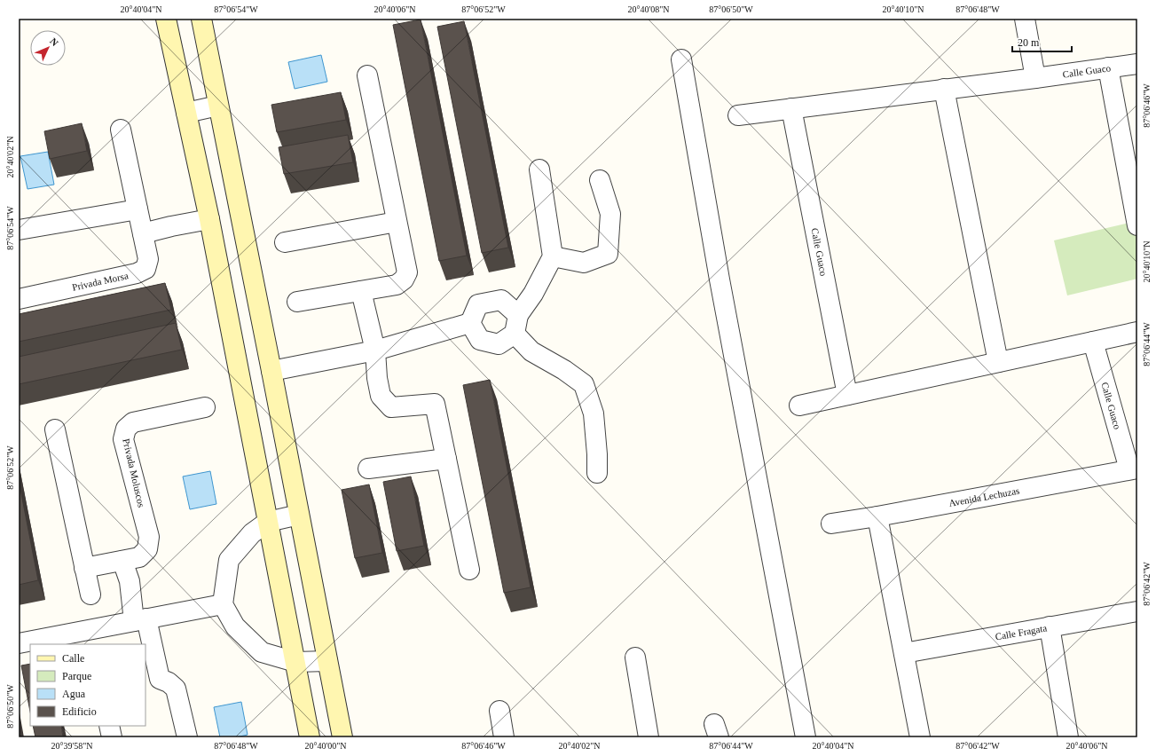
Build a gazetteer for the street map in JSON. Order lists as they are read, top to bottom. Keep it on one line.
{"streets":{"street":["Calle Guaco","Privada Morsa","Privada Moluscos","Avenida Lechuzas","Calle Fragata"]},"crossings":[["Calle Guaco","Avenida Lechuzas"]],"legend":["Calle","Parque","Agua","Edificio"],"scale_bar":"20 m","north":"top right","coordinates":["20°40'04\"N","87°06'54\"W","20°40'06\"N","87°06'52\"W","20°40'08\"N","87°06'50\"W","20°40'10\"N","87°06'48\"W","87°06'46\"W","20°40'02\"N","87°06'44\"W","87°06'42\"W","20°39'58\"N","20°40'00\"N"]}
